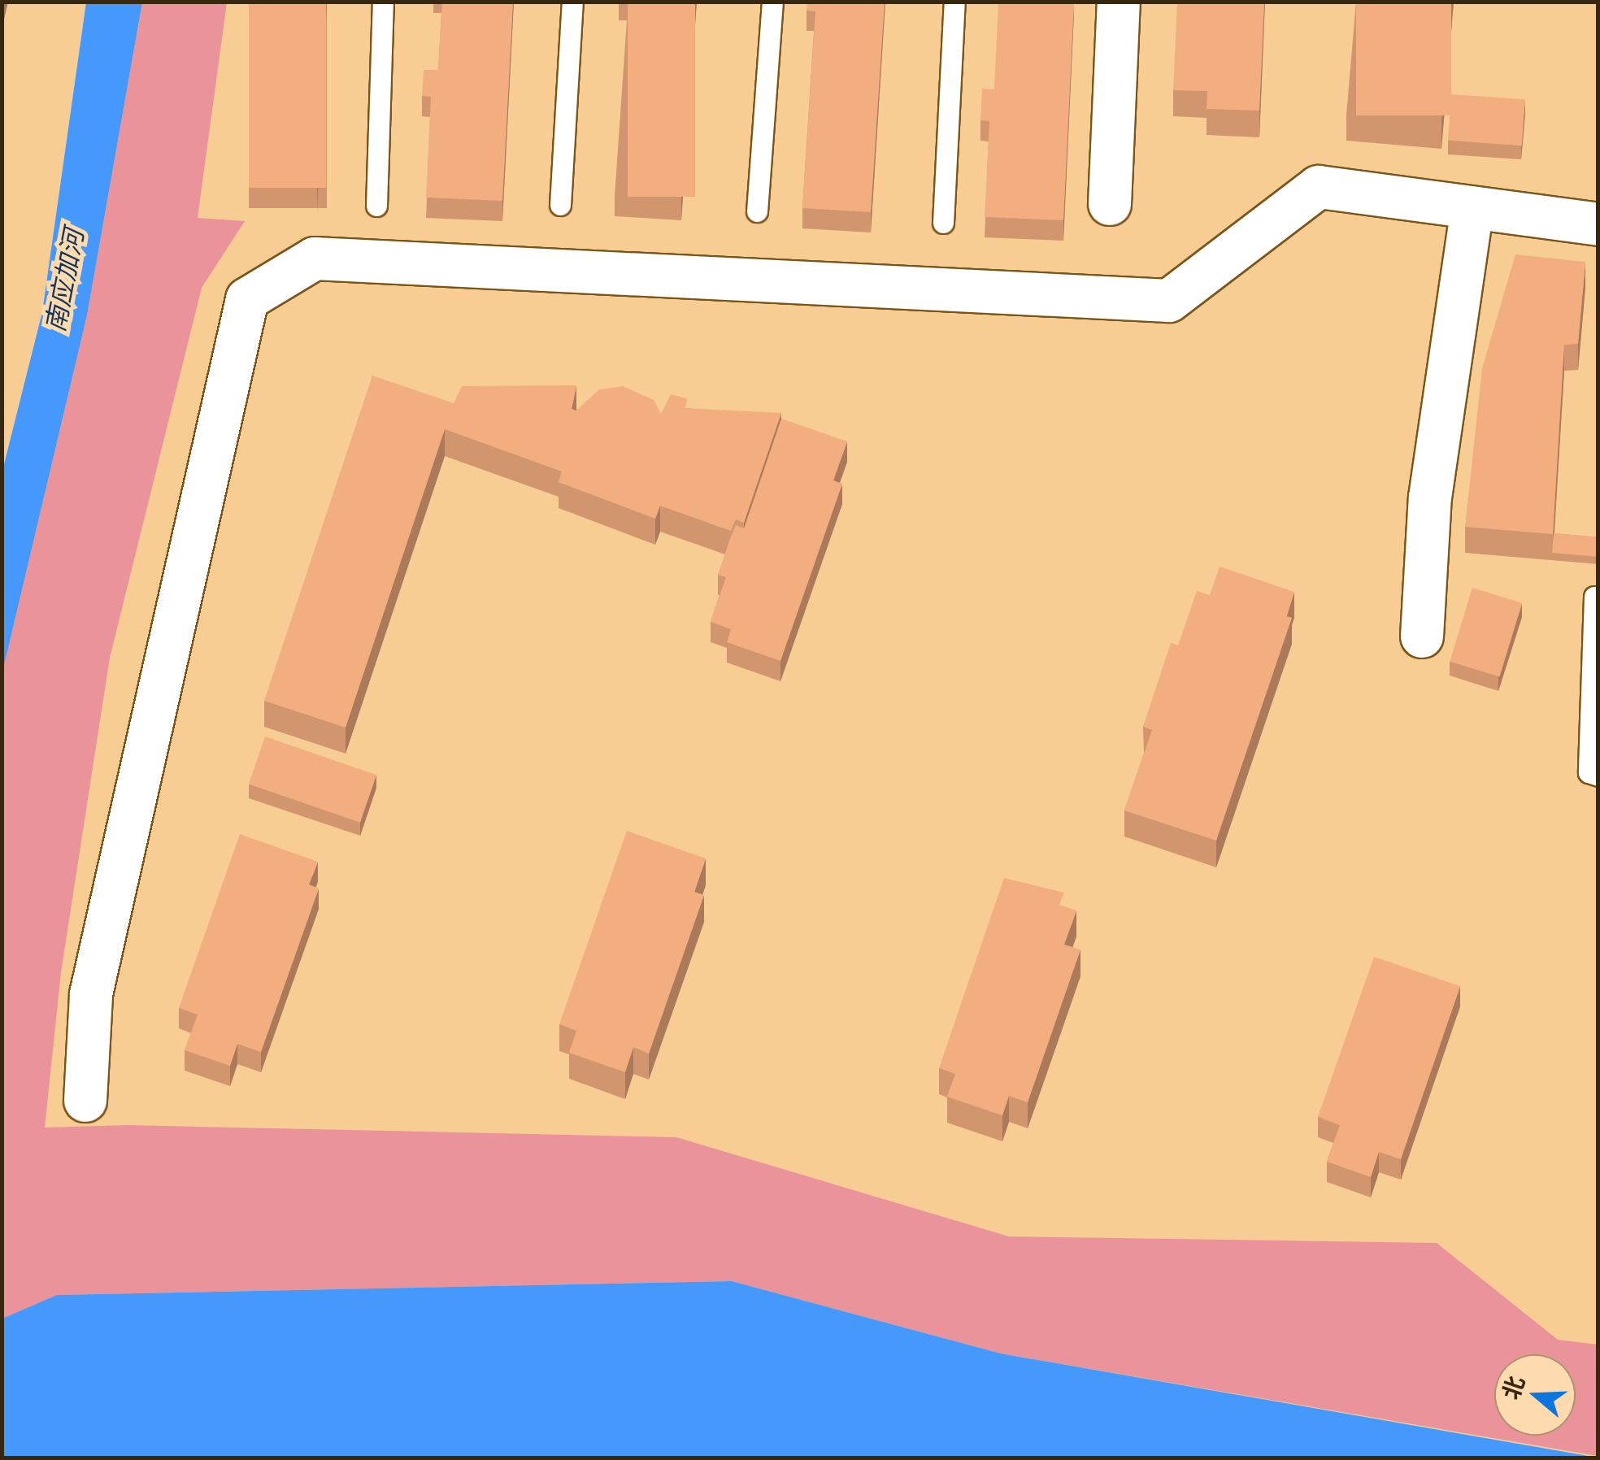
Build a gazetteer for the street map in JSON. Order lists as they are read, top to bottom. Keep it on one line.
{"water":["南应加河"],"north":"left"}
